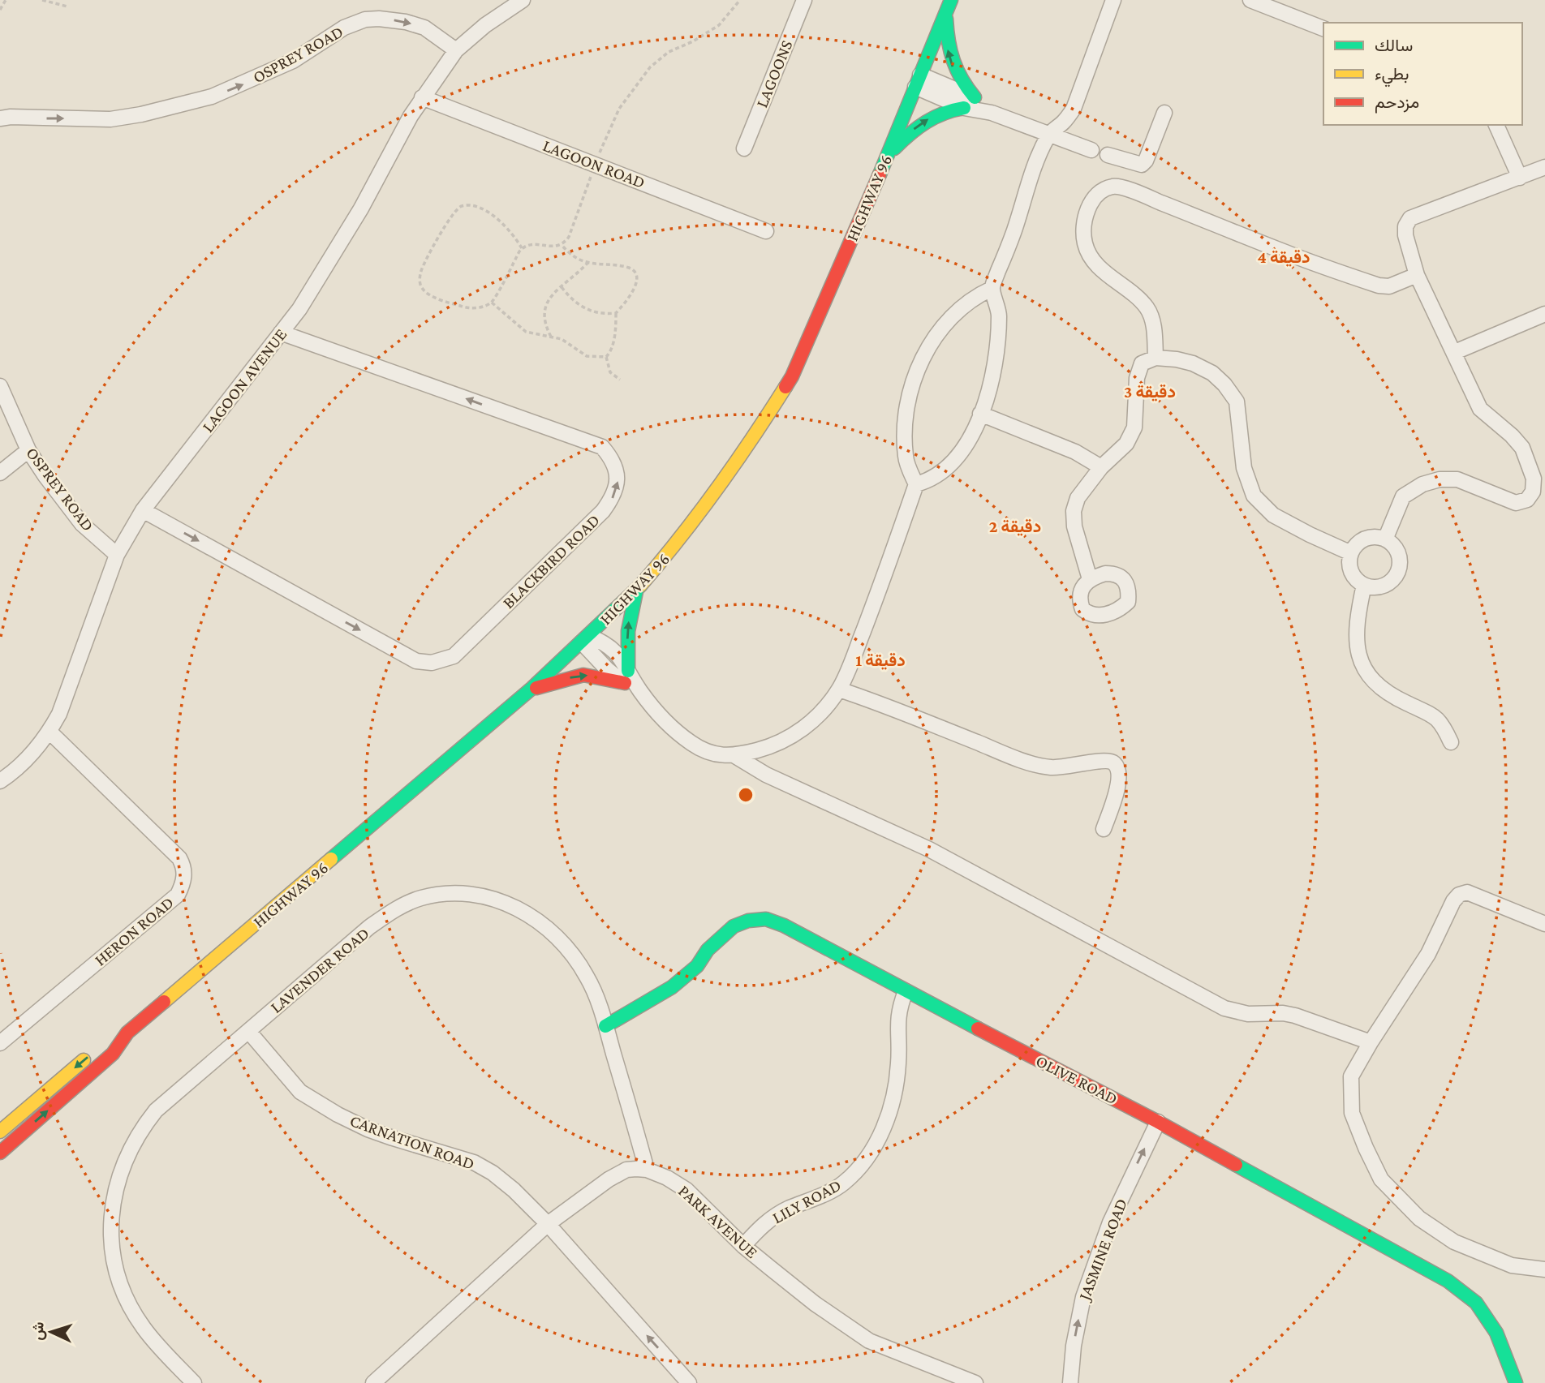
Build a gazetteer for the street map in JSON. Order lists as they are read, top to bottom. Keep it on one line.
{"streets":{"street":["OSPREY ROAD","LAGOONS","LAGOON ROAD","HIGHWAY 96","LAGOON AVENUE","BLACKBIRD ROAD","HERON ROAD","LAVENDER ROAD","OLIVE ROAD","CARNATION ROAD","LILY ROAD","PARK AVENUE","JASMINE ROAD"]},"crossings":[["OSPREY ROAD","LAGOON AVENUE"],["LAGOON ROAD","LAGOON AVENUE"],["LAGOON AVENUE","BLACKBIRD ROAD"],["LAGOON AVENUE","HERON ROAD"],["LAVENDER ROAD","OLIVE ROAD"],["LAVENDER ROAD","CARNATION ROAD"],["LAVENDER ROAD","PARK AVENUE"],["OLIVE ROAD","LILY ROAD"],["OLIVE ROAD","JASMINE ROAD"],["LILY ROAD","PARK AVENUE"]],"one_way":["OSPREY ROAD","CARNATION ROAD","JASMINE ROAD"],"legend":["سالك","بطيء","مزدحم"],"north":"left","rings":["4 دقيقة","3 دقيقة","2 دقيقة","1 دقيقة"]}
